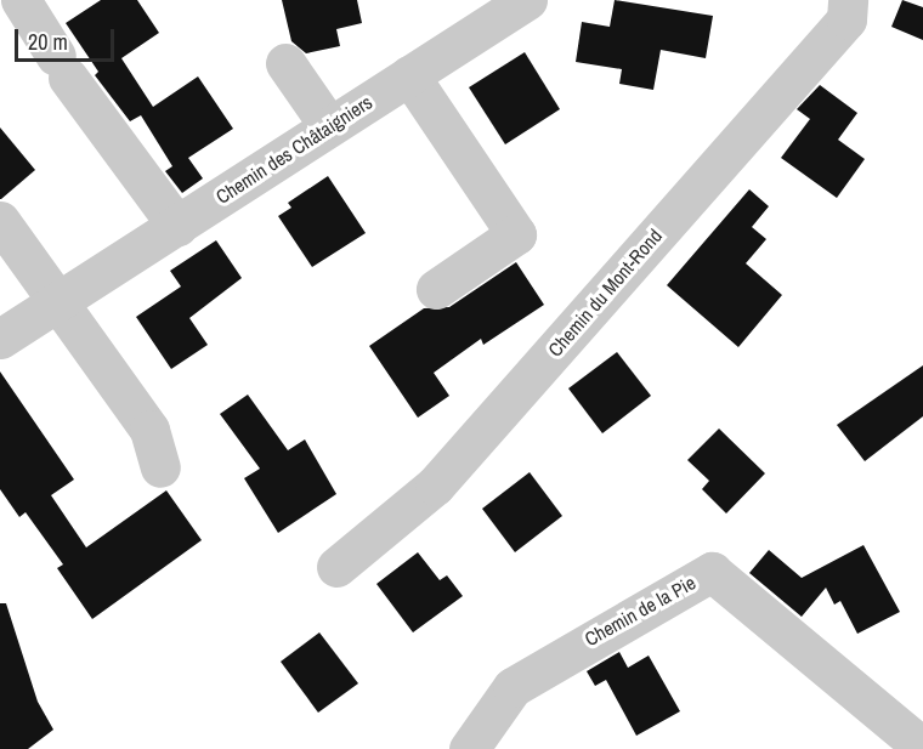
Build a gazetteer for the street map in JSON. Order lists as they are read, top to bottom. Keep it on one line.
{"streets":{"street":["Chemin des Châtaigniers","Chemin du Mont-Rond","Chemin de la Pie"]},"scale_bar":"20 m"}
